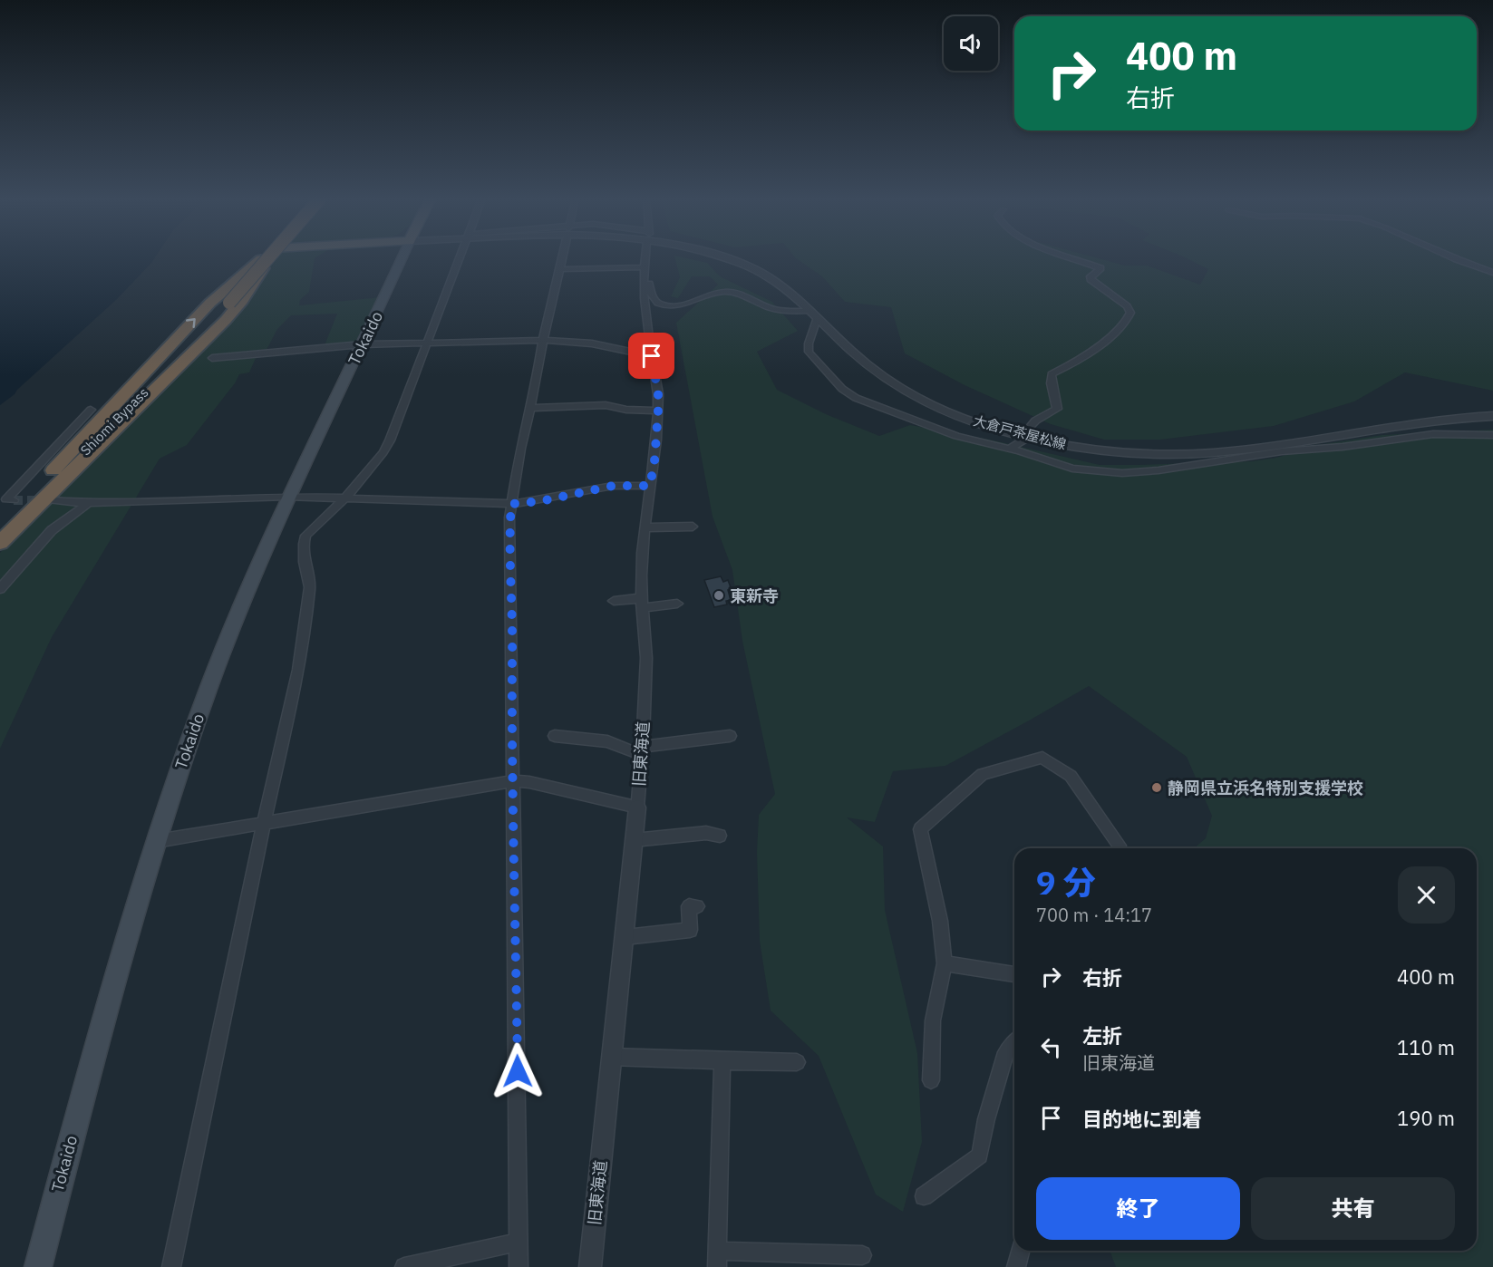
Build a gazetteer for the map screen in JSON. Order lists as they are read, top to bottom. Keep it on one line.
{"streets":{"highway":["Shiomi Bypass"],"main road":["Tokaido"],"street":["大倉戸茶屋松線","旧東海道"]},"places":["東新寺","静岡県立浜名特別支援学校"],"page":{"turn":["400 m","右折"],"heading":["9 分","700 m · 14:17"],"list":[{"name":"右折","value":"400 m"},{"name":"左折","note":"旧東海道","value":"110 m"},{"name":"目的地に到着","value":"190 m"}],"buttons":["終了","共有"]}}
